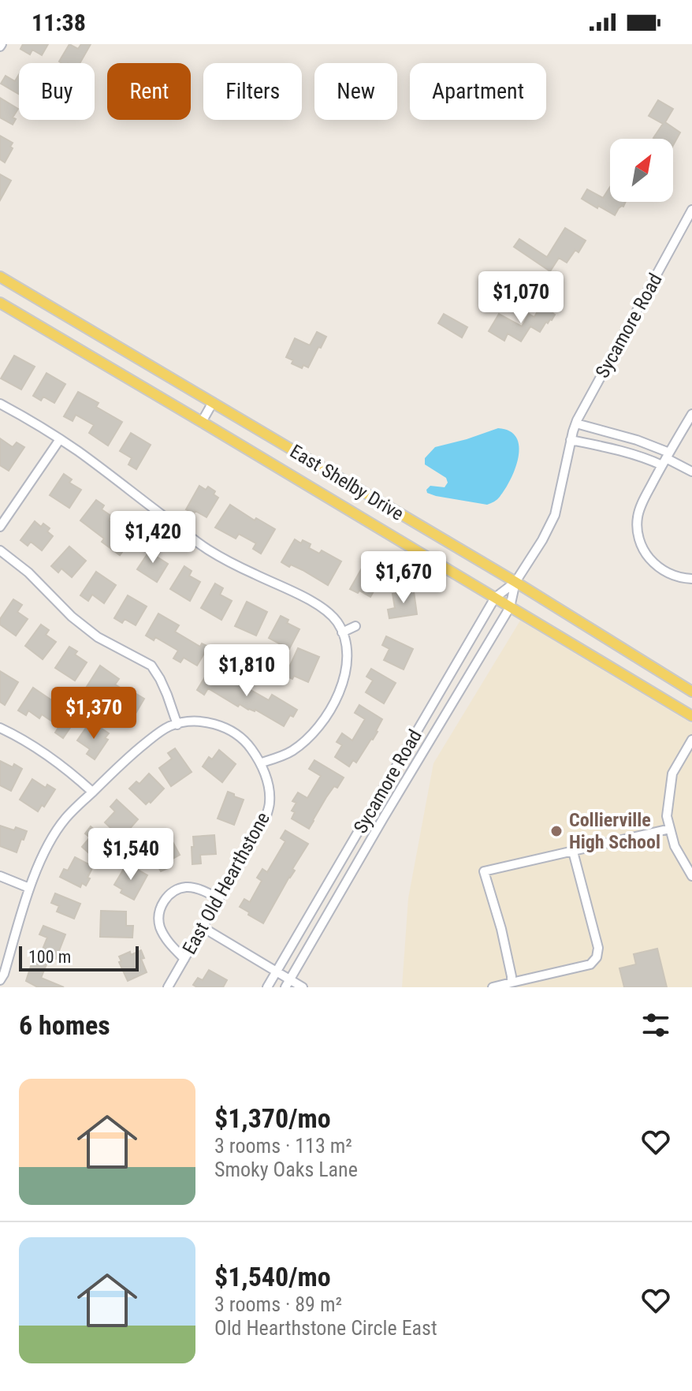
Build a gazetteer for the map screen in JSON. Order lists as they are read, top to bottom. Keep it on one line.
{"streets":{"main road":["East Shelby Drive"],"street":["Sycamore Road","East Old Hearthstone"]},"crossings":[["Sycamore Road","East Shelby Drive"]],"places":["Collierville High School"],"scale_bar":"100 m","north":"top right","page":{"status":"11:38","chip":["Buy","Rent","Filters","New","Apartment"],"price":["$1,070","$1,420","$1,670","$1,810","$1,370","$1,540"],"scale":"100 m","heading":"6 homes","list":[{"name":"$1,370/mo","note":"3 rooms · 113 m² · Smoky Oaks Lane"},{"name":"$1,540/mo","note":"3 rooms · 89 m² · Old Hearthstone Circle East"}]}}
